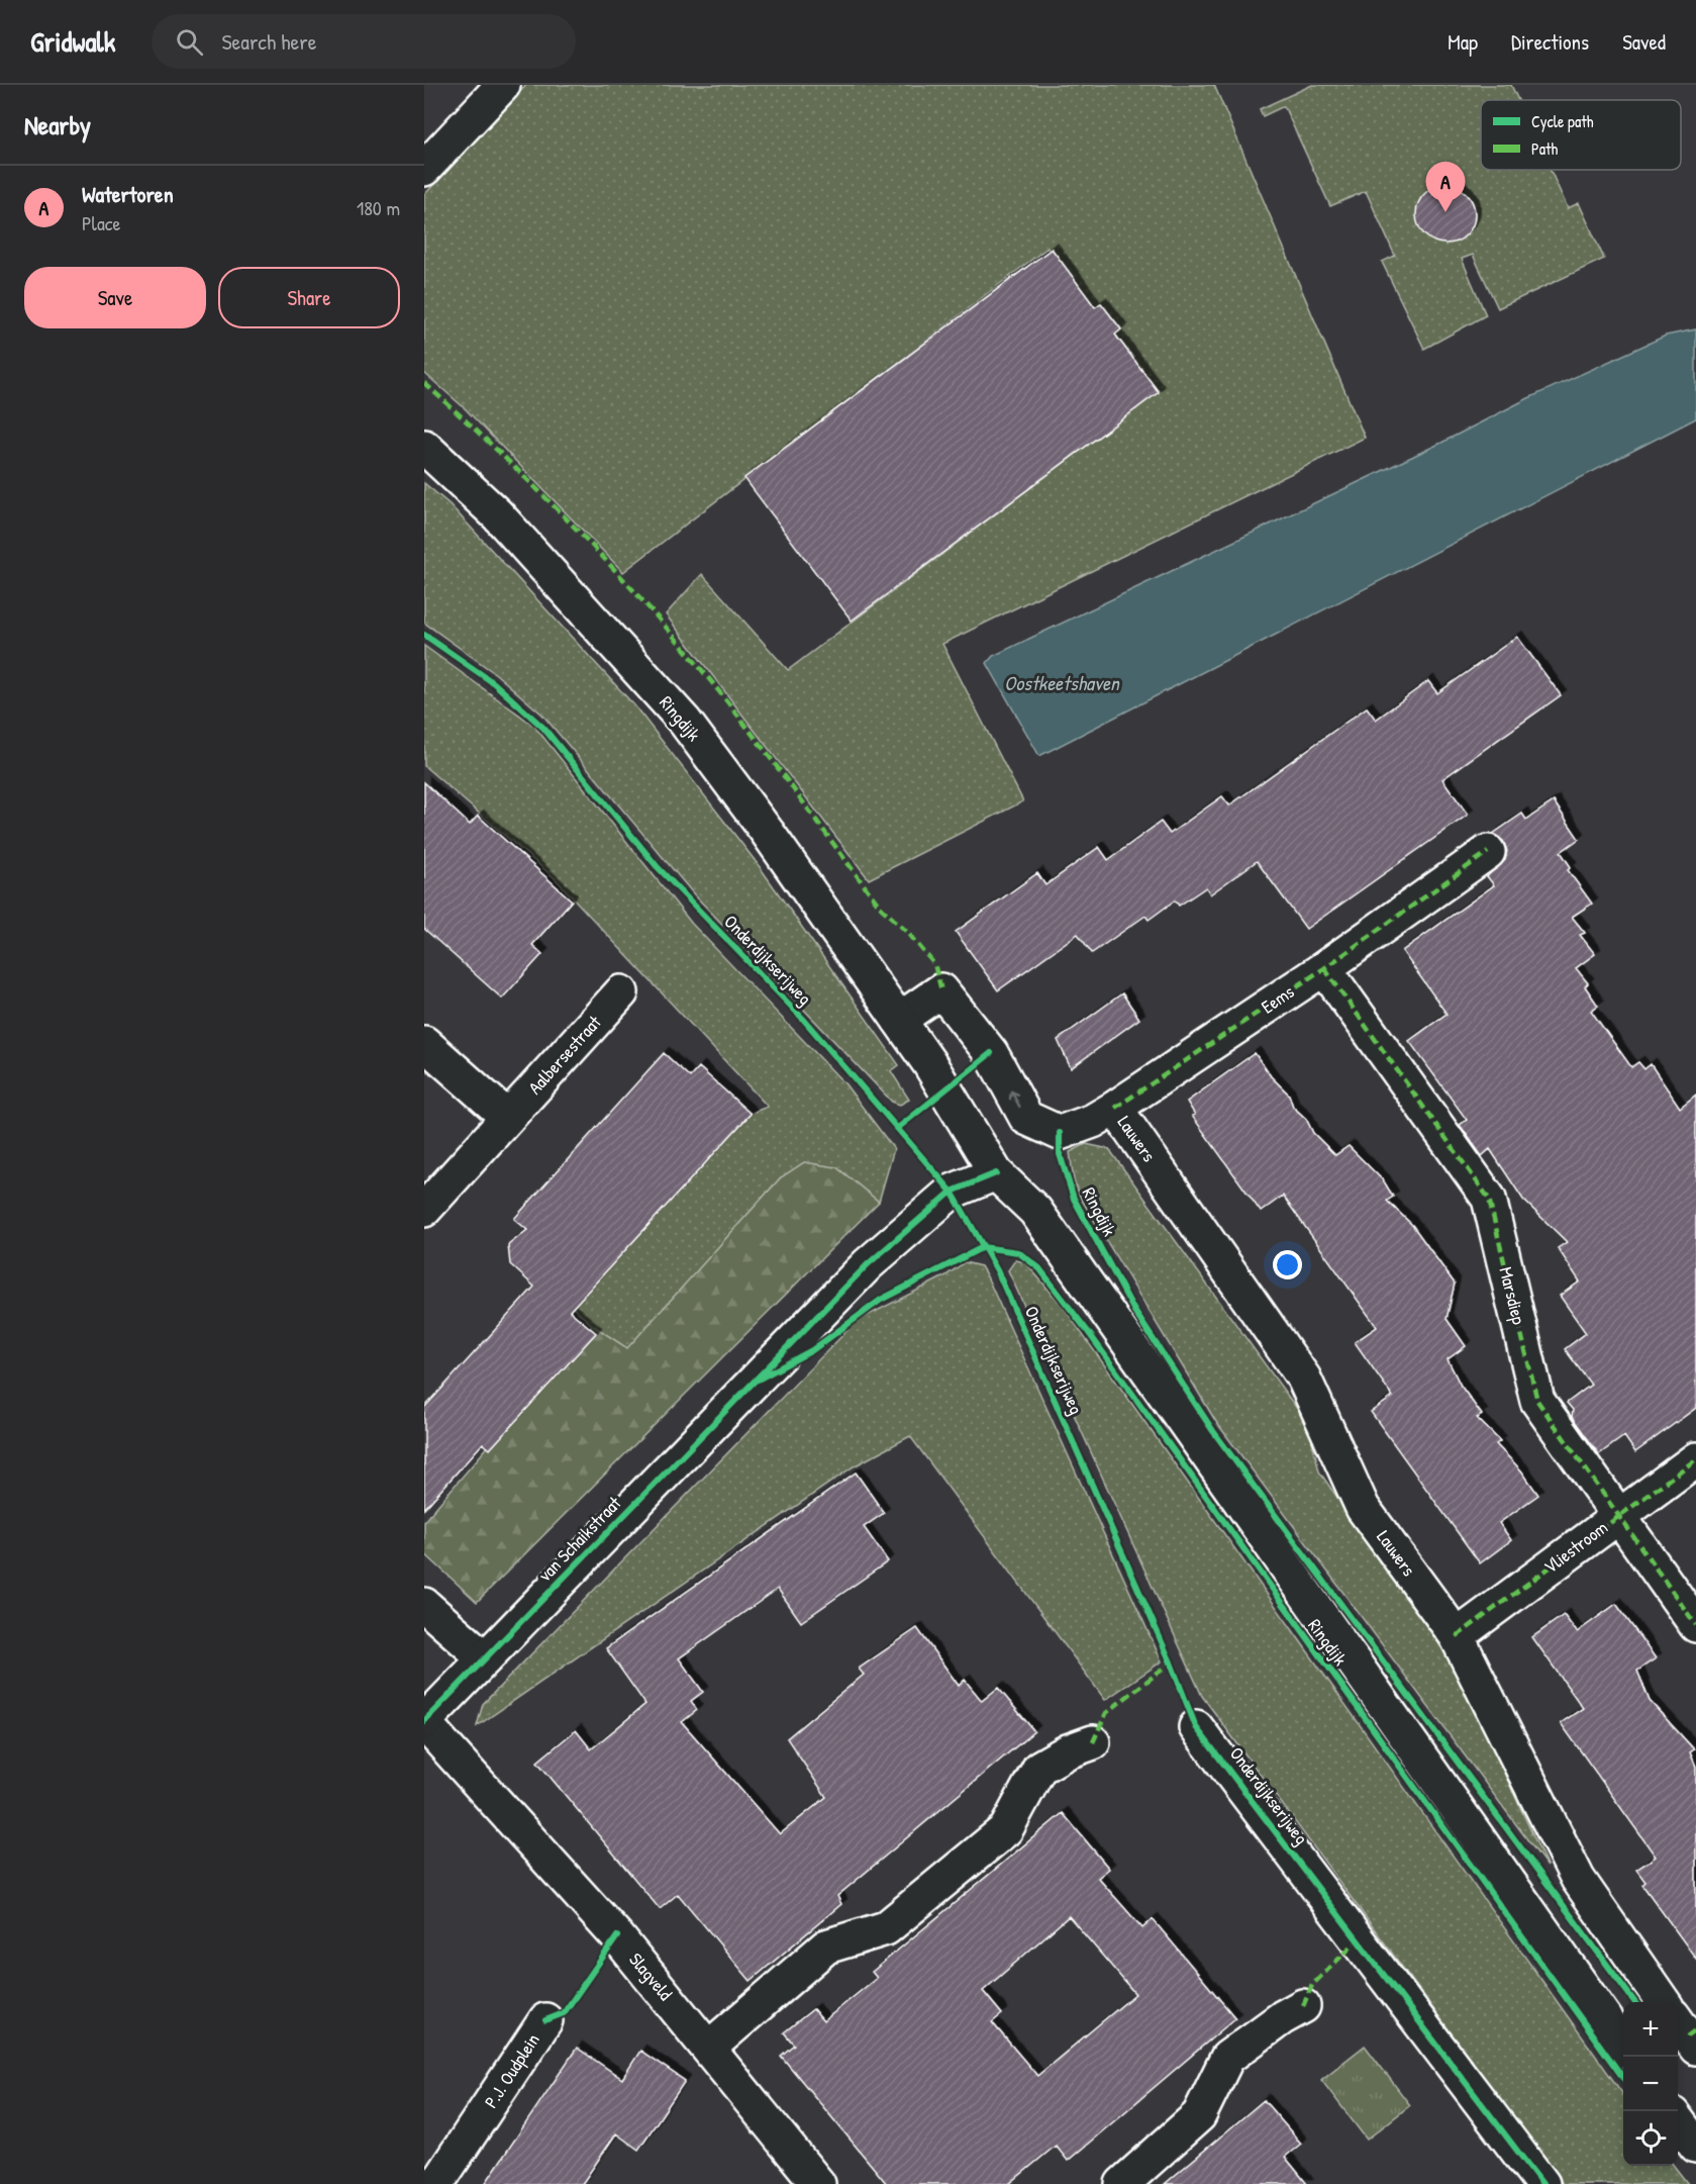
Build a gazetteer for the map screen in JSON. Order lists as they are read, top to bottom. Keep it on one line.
{"streets":{"street":["Ringdijk","Onderdijkserijweg","Eems","Aalbersestraat","Lauwers","Marsdiep","van Schaikstraat","Vliestroom","Slagveld","P.J. Oudplein"]},"crossings":[["Ringdijk","Eems"],["Ringdijk","van Schaikstraat"],["Eems","Lauwers"],["Eems","Marsdiep"],["Lauwers","Vliestroom"],["Marsdiep","Vliestroom"],["van Schaikstraat","Slagveld"]],"water":["Oostkeetshaven"],"legend":["Cycle path","Path"],"page":{"header":"Gridwalk","search":"Search here","nav":["Map","Directions","Saved"],"heading":"Nearby","pins":"A","list":[{"mark":"A","name":"Watertoren","note":"Place","value":"180 m"}],"buttons":["Save","Share"],"map_buttons":["+","−"]}}
